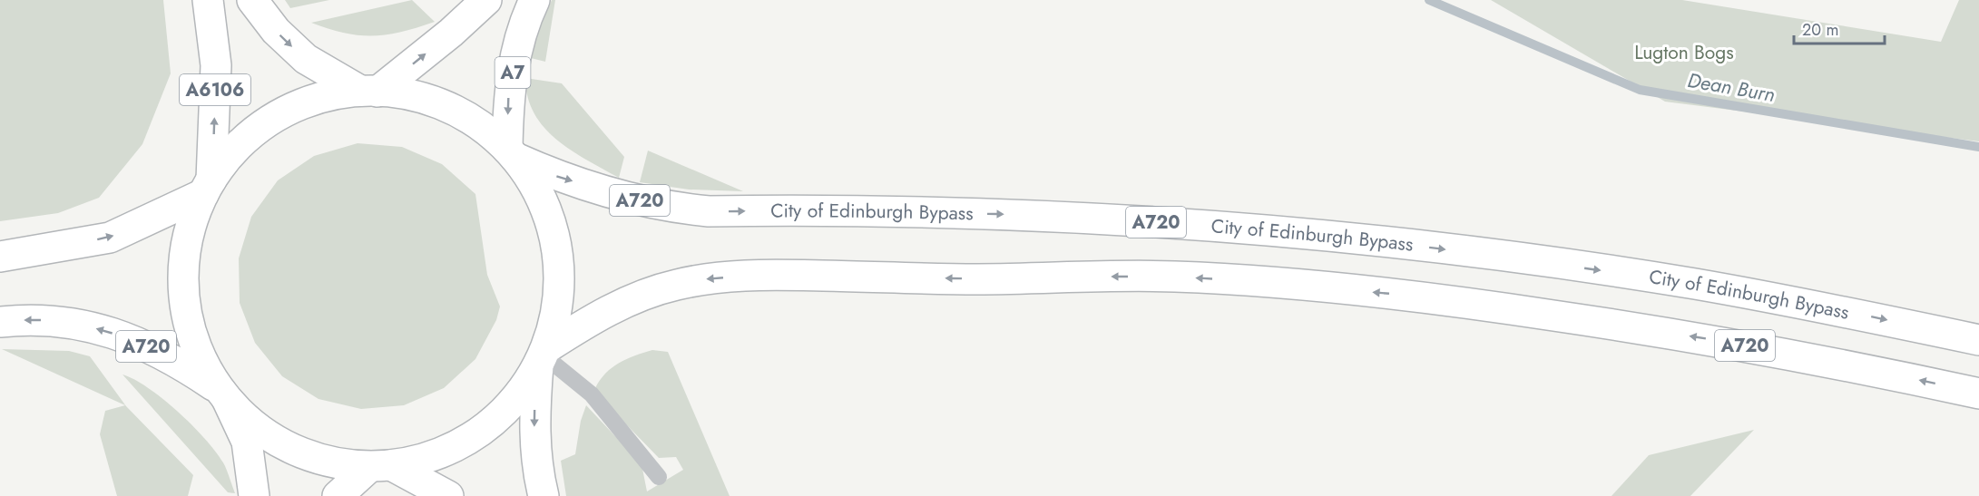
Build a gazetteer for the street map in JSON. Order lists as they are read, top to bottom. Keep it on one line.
{"streets":{"main road":["A7","A6106","A720","City of Edinburgh Bypass"]},"crossings":[["A7","City of Edinburgh Bypass"]],"water":["Dean Burn"],"parks":["Lugton Bogs"],"scale_bar":"20 m"}
